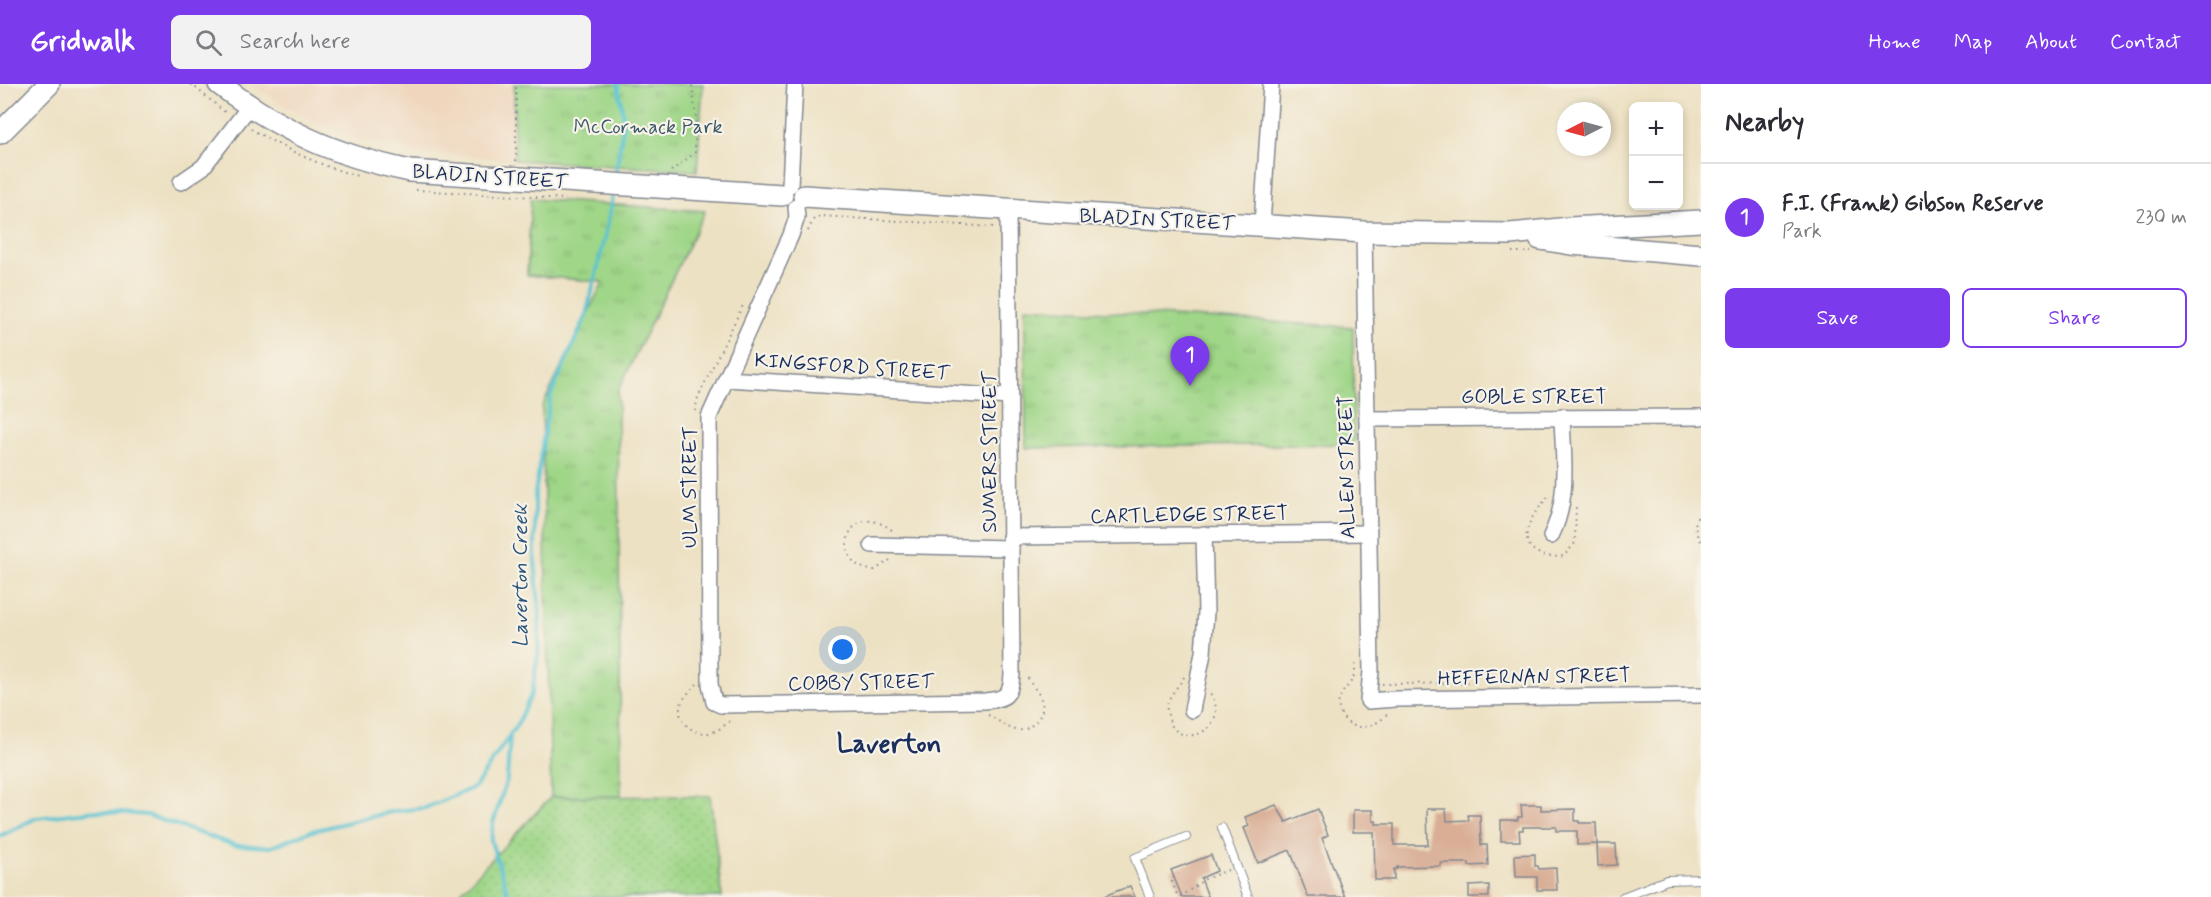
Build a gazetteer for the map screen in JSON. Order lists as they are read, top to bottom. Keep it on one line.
{"streets":{"street":["BLADIN STREET","KINGSFORD STREET","GOBLE STREET","SUMERS STREET","ALLEN STREET","ULM STREET","CARTLEDGE STREET","HEFFERNAN STREET","COBBY STREET"]},"crossings":[["BLADIN STREET","SUMERS STREET"],["BLADIN STREET","ALLEN STREET"],["BLADIN STREET","ULM STREET"],["KINGSFORD STREET","SUMERS STREET"],["KINGSFORD STREET","ULM STREET"],["GOBLE STREET","ALLEN STREET"],["SUMERS STREET","CARTLEDGE STREET"],["SUMERS STREET","COBBY STREET"],["ALLEN STREET","CARTLEDGE STREET"],["ALLEN STREET","HEFFERNAN STREET"],["ULM STREET","COBBY STREET"]],"districts":["Laverton"],"water":["Laverton Creek"],"parks":["McCormack Park"],"north":"left","page":{"header":"Gridwalk","search":"Search here","nav":["Home","Map","About","Contact"],"heading":"Nearby","map_buttons":["+","−"],"list":[{"mark":"1","name":"F.I. (Frank) Gibson Reserve","note":"Park","value":"230 m"}],"buttons":["Save","Share"],"pins":"1"}}
